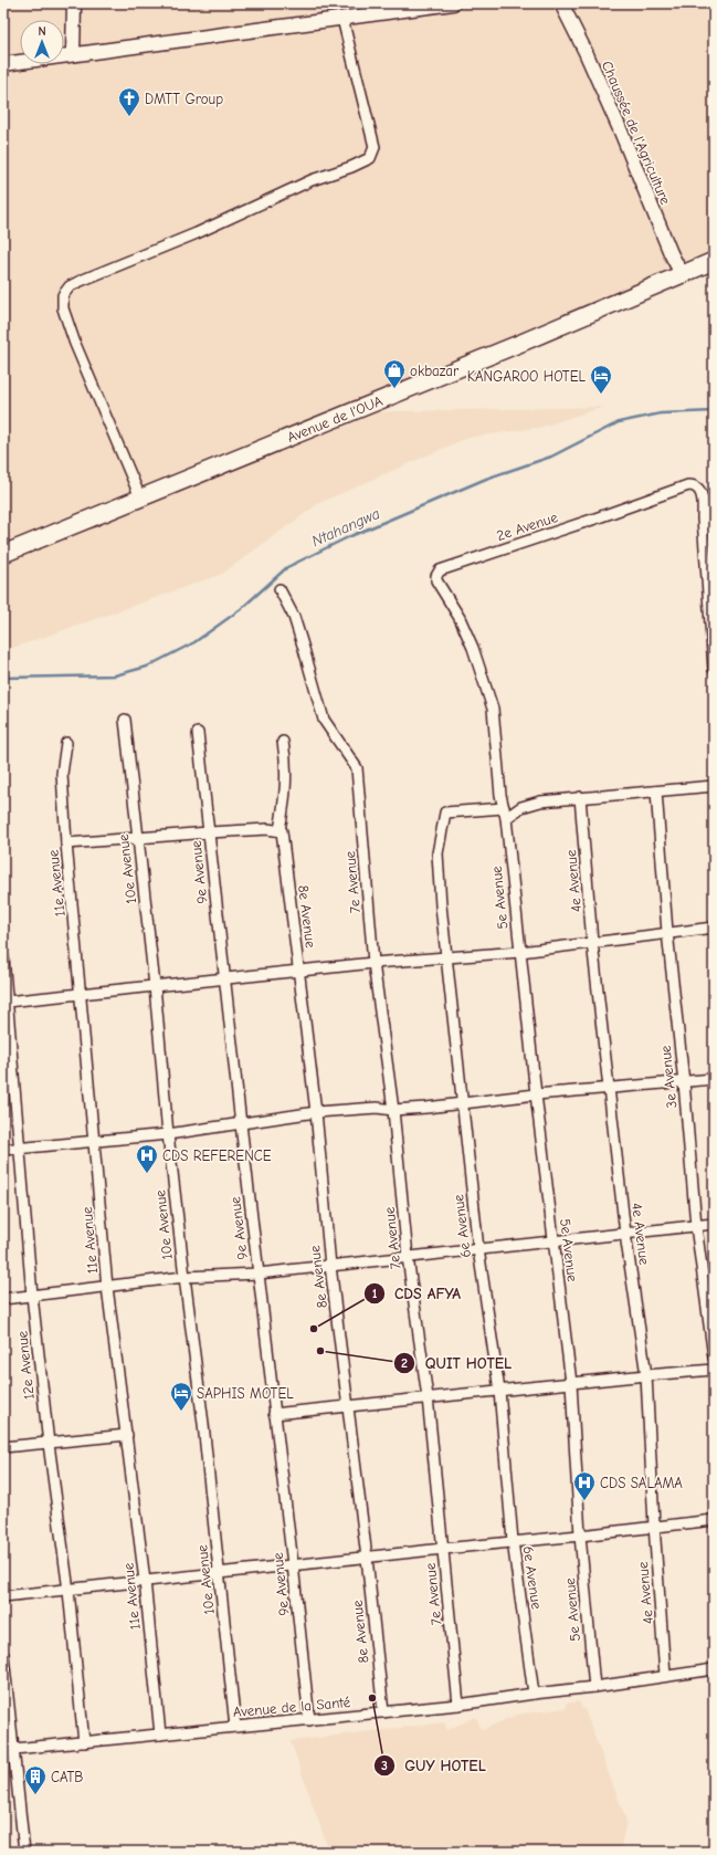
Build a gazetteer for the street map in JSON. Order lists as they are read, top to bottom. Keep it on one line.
{"streets":{"main road":["Avenue de l'OUA"],"street":["Chaussée de l'Agriculture","2e Avenue","10e Avenue","9e Avenue","4e Avenue","7e Avenue","11e Avenue","5e Avenue","8e Avenue","3e Avenue","6e Avenue","12e Avenue","Avenue de la Santé"]},"crossings":[["Chaussée de l'Agriculture","Avenue de l'OUA"],["2e Avenue","5e Avenue"],["2e Avenue","6e Avenue"],["10e Avenue","Avenue de la Santé"],["9e Avenue","Avenue de la Santé"],["4e Avenue","Avenue de la Santé"],["7e Avenue","Avenue de la Santé"],["11e Avenue","Avenue de la Santé"],["5e Avenue","6e Avenue"],["5e Avenue","Avenue de la Santé"],["8e Avenue","Avenue de la Santé"],["6e Avenue","Avenue de la Santé"],["12e Avenue","Avenue de la Santé"]],"water":["Ntahangwa"],"places":{"church":["DMTT Group"],"shop":["okbazar"],"hotel":["KANGAROO HOTEL","SAPHIS MOTEL"],"hospital":["CDS REFERENCE","CDS SALAMA"],"other":["CDS AFYA","QUIT HOTEL","GUY HOTEL"],"building":["CATB"]},"north":"top"}
